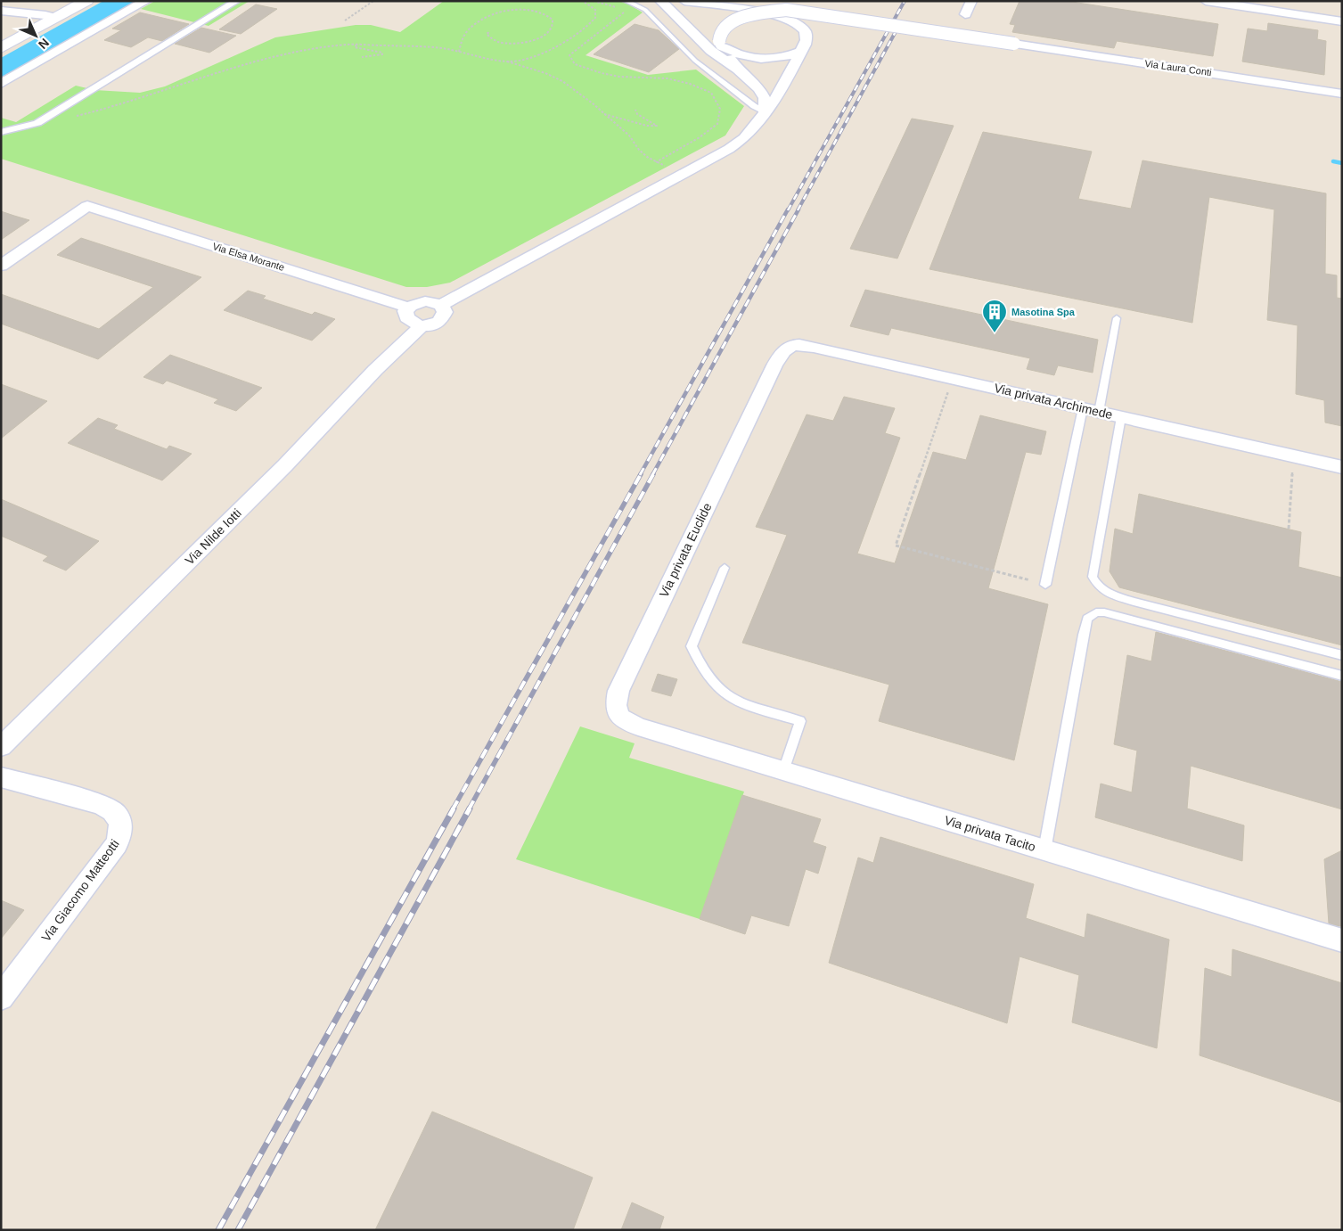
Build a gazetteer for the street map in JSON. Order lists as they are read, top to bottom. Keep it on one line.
{"streets":{"street":["Via Laura Conti","Via Elsa Morante","Via privata Archimede","Via Nilde Iotti","Via privata Euclide","Via privata Tacito","Via Giacomo Matteotti"]},"crossings":[["Via privata Archimede","Via privata Euclide"],["Via privata Euclide","Via privata Tacito"]],"places":{"building":["Masotina Spa"]},"north":"bottom right"}
